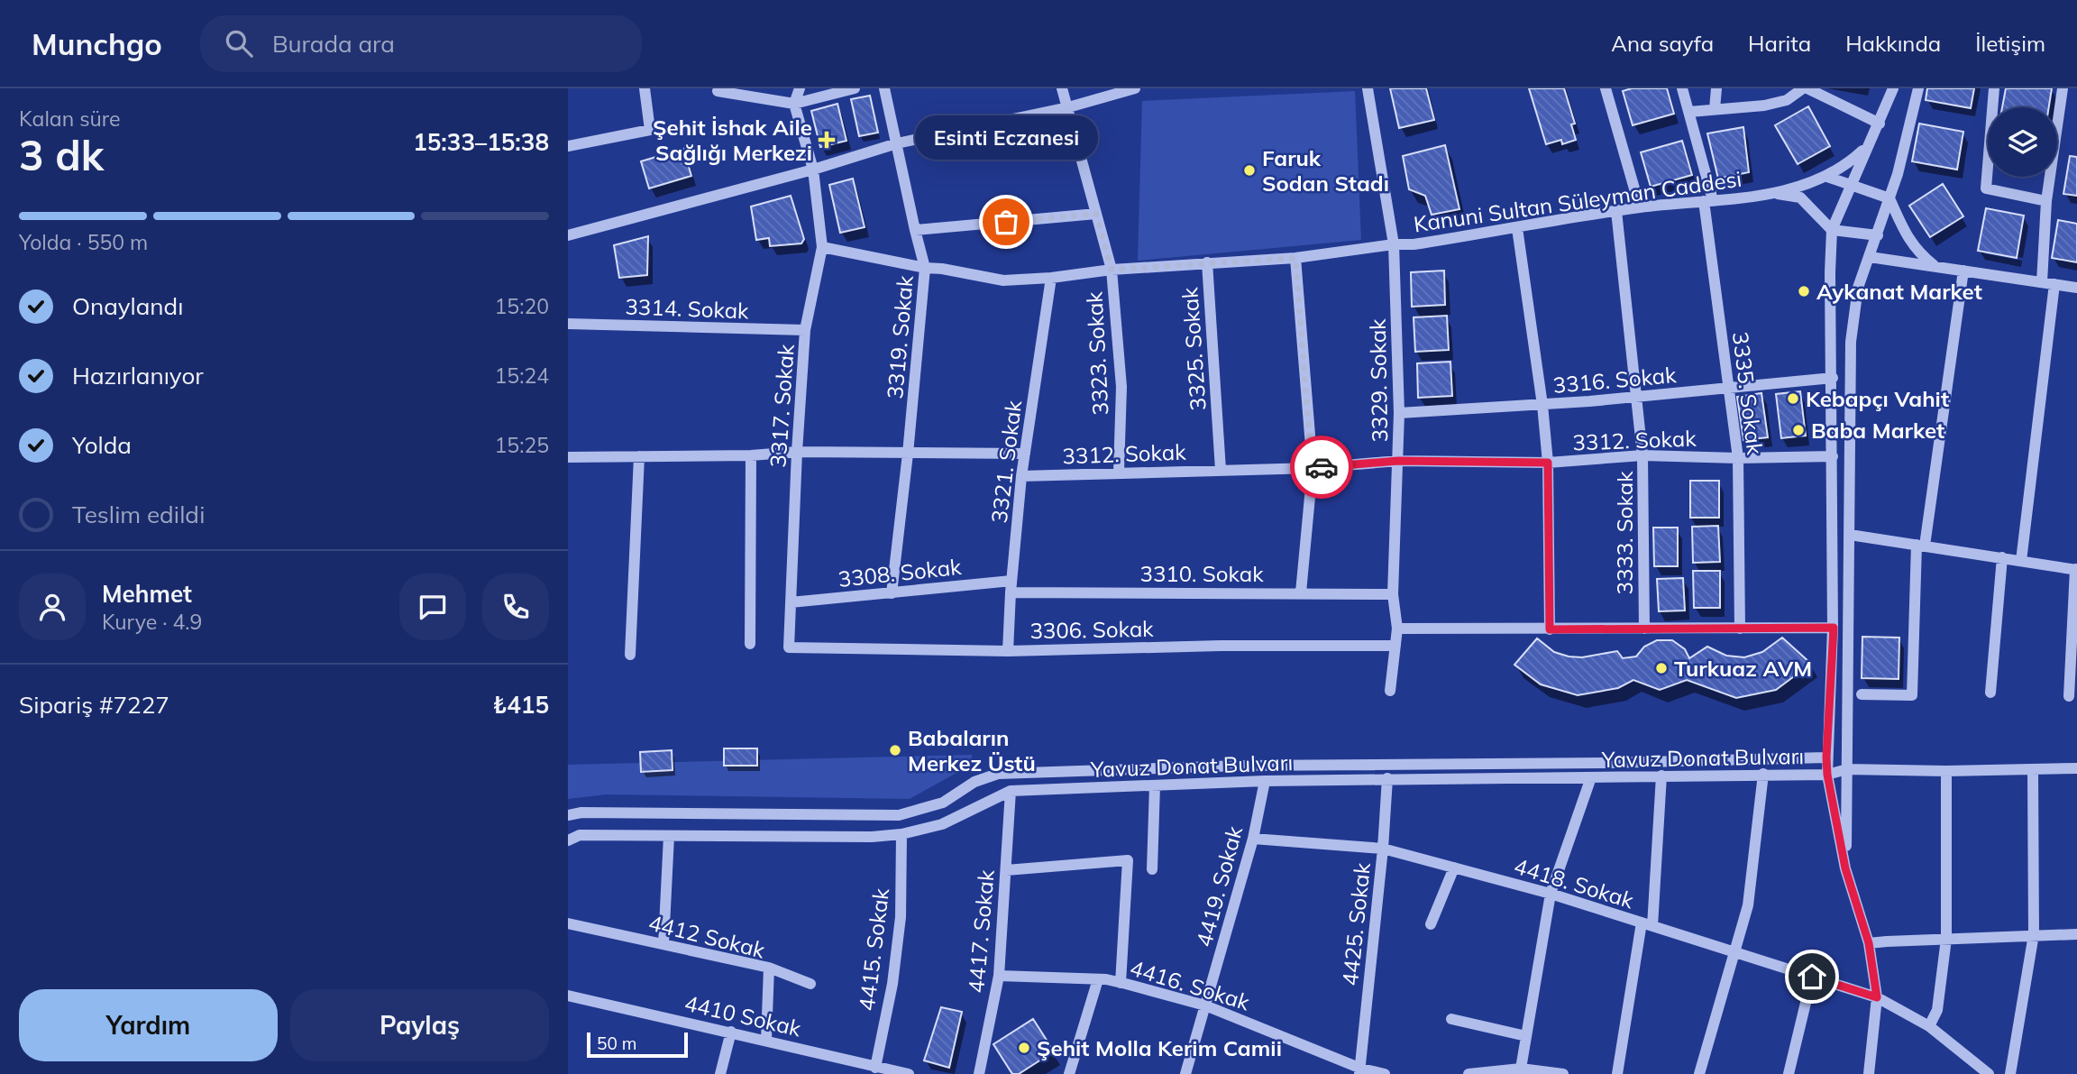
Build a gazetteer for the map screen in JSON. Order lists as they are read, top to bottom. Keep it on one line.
{"streets":{"street":["Kanuni Sultan Süleyman Caddesi","3314. Sokak","3319. Sokak","3325. Sokak","3323. Sokak","3316. Sokak","3329. Sokak","3335. Sokak","3317. Sokak","3312. Sokak","3321. Sokak","3333. Sokak","3308. Sokak","3310. Sokak","3306. Sokak","Yavuz Donat Bulvarı","4418. Sokak","4419. Sokak","4425. Sokak","4417. Sokak","4412 Sokak","4415. Sokak","4416. Sokak","4410 Sokak"]},"crossings":[["Kanuni Sultan Süleyman Caddesi","3329. Sokak"],["Kanuni Sultan Süleyman Caddesi","3335. Sokak"],["Kanuni Sultan Süleyman Caddesi","3333. Sokak"],["3314. Sokak","3317. Sokak"],["3319. Sokak","3308. Sokak"],["3325. Sokak","3312. Sokak"],["3323. Sokak","3312. Sokak"],["3316. Sokak","3329. Sokak"],["3316. Sokak","3335. Sokak"],["3316. Sokak","3333. Sokak"],["3329. Sokak","3312. Sokak"],["3329. Sokak","3310. Sokak"],["3329. Sokak","3306. Sokak"],["3335. Sokak","3312. Sokak"],["3317. Sokak","3308. Sokak"],["3317. Sokak","3306. Sokak"],["3312. Sokak","3321. Sokak"],["3312. Sokak","3333. Sokak"],["3321. Sokak","3308. Sokak"],["3321. Sokak","3310. Sokak"],["3321. Sokak","3306. Sokak"],["3308. Sokak","3310. Sokak"],["Yavuz Donat Bulvarı","4419. Sokak"],["Yavuz Donat Bulvarı","4425. Sokak"],["Yavuz Donat Bulvarı","4417. Sokak"],["Yavuz Donat Bulvarı","4415. Sokak"],["4418. Sokak","4419. Sokak"],["4418. Sokak","4425. Sokak"],["4419. Sokak","4416. Sokak"],["4425. Sokak","4416. Sokak"],["4417. Sokak","4416. Sokak"],["4412 Sokak","4410 Sokak"],["4415. Sokak","4410 Sokak"]],"places":{"health":["Şehit İshak Aile Sağlığı Merkezi"],"other":["Faruk Sodan Stadı","Esinti Eczanesi","Aykanat Market","Kebapçı Vahit","Baba Market","Turkuaz AVM","Babaların Merkez Üstü","Şehit Molla Kerim Camii"]},"scale_bar":"50 m","page":{"header":"Munchgo","search":"Burada ara","nav":["Ana sayfa","Harita","Hakkında","İletişim"],"heading":["3 dk","Kalan süre","15:33–15:38"],"panel":["Mehmet","Kurye · 4.9","Sipariş #7227","₺415"],"bubble":"Esinti Eczanesi","bar":"Yolda · 550 m","list":[["Onaylandı","15:20"],["Hazırlanıyor","15:24"],["Yolda","15:25"],"Teslim edildi"],"buttons":["Yardım","Paylaş"],"scale":"50 m"}}
